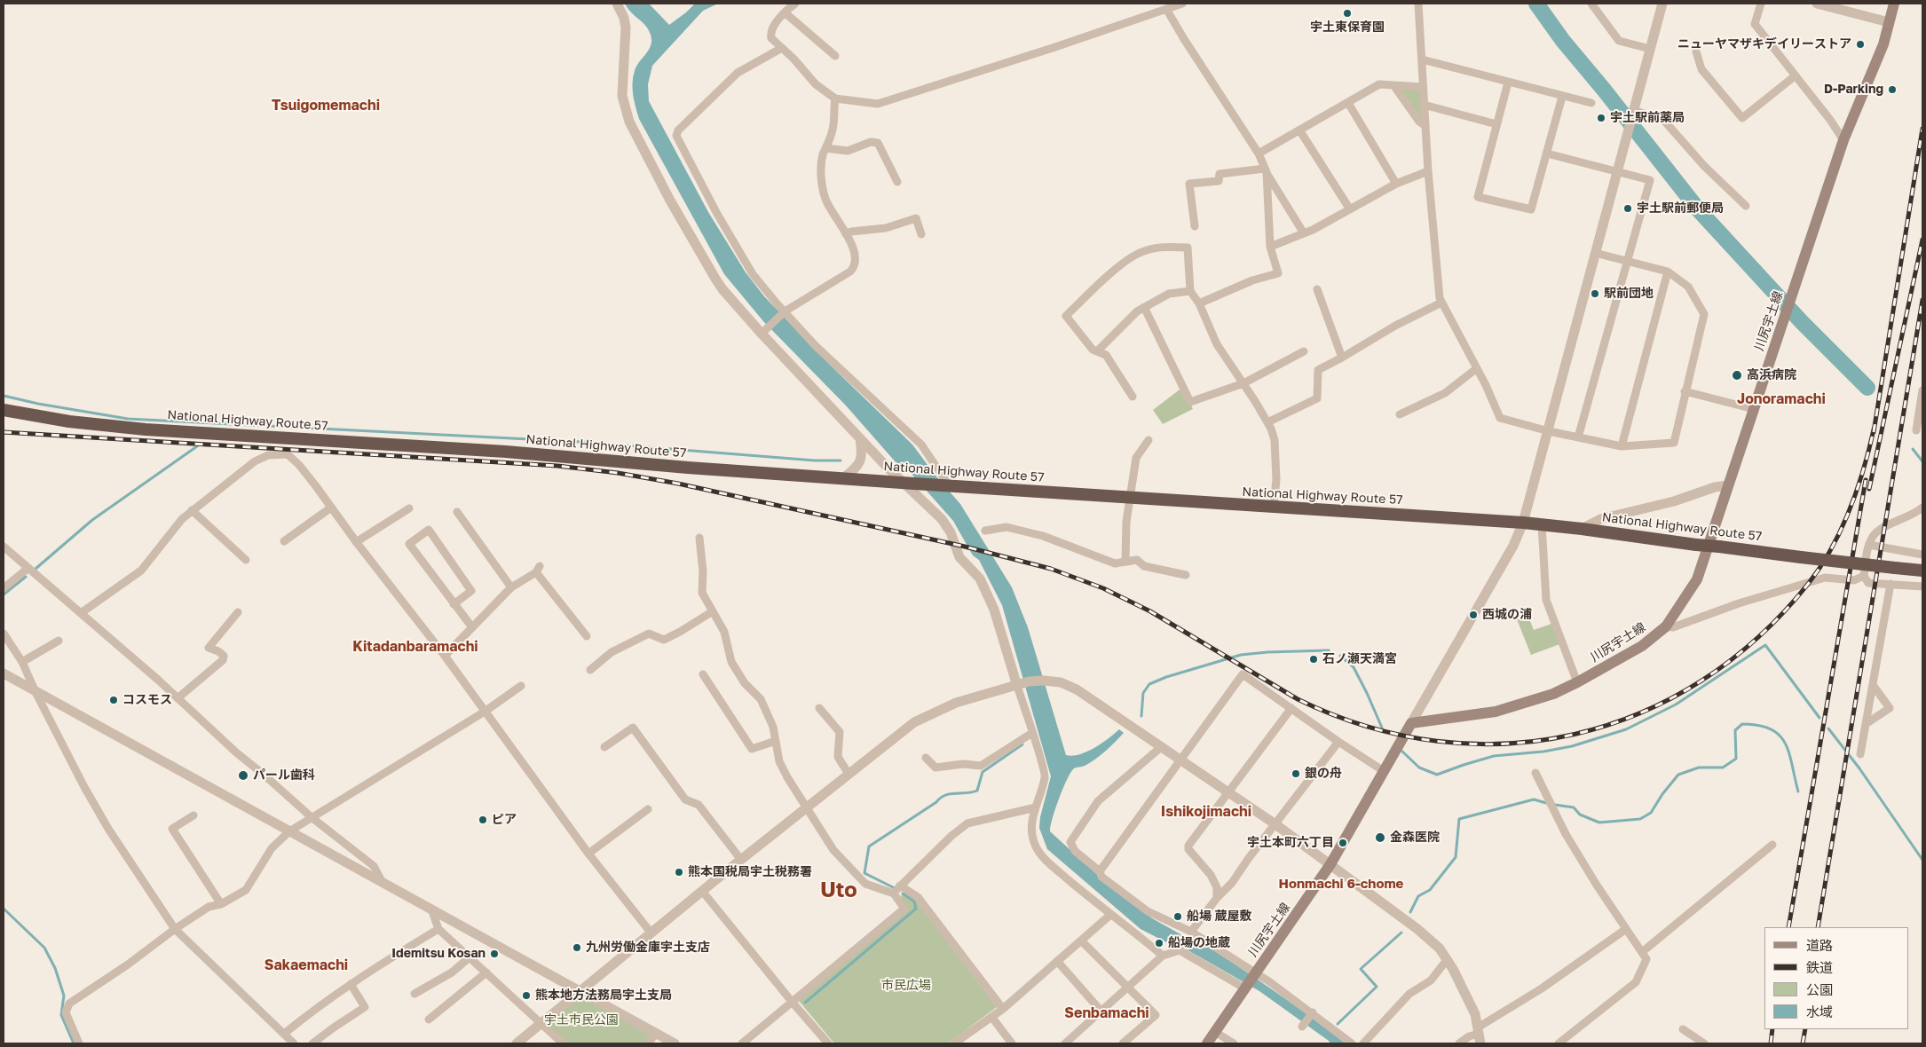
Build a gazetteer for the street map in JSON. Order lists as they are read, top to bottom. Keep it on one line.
{"streets":{"highway":["National Highway Route 57"],"main road":["川尻宇土線"]},"districts":["Tsuigomemachi","Jonoramachi","Kitadanbaramachi","Ishikojimachi","Honmachi 6-chome","Uto","Sakaemachi","Senbamachi"],"parks":["市民広場","宇土市民公園"],"places":["宇土東保育園","ニューヤマザキデイリーストア","D-Parking","宇土駅前薬局","宇土駅前郵便局","駅前団地","高浜病院","西城の浦","石ノ瀬天満宮","コスモス","銀の舟","パール歯科","ピア","金森医院","宇土本町六丁目","熊本国税局宇土税務署","船場 蔵屋敷","船場の地蔵","九州労働金庫宇土支店","Idemitsu Kosan","熊本地方法務局宇土支局"],"legend":["道路","鉄道","公園","水域"]}
